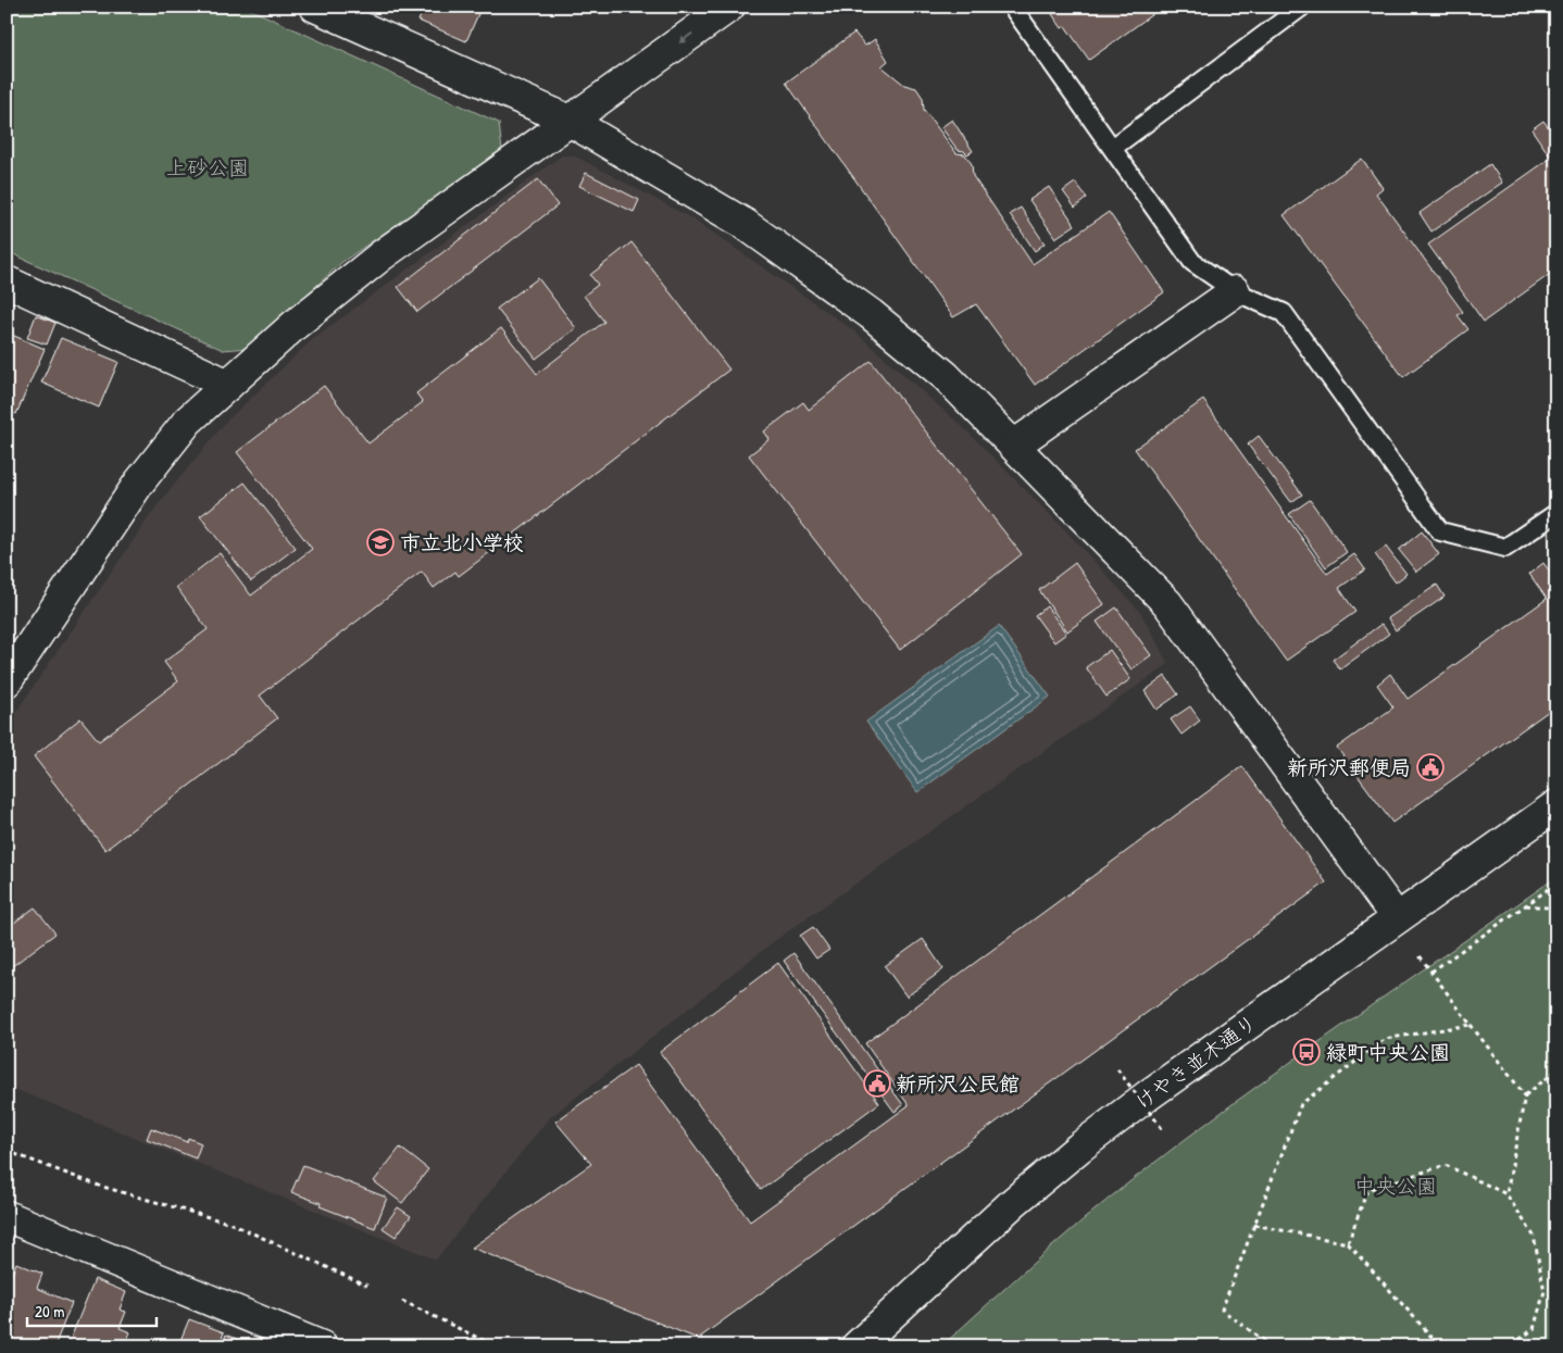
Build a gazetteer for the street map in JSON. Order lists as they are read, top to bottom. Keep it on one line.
{"streets":{"street":["けやき並木通り"]},"parks":["上砂公園","中央公園"],"places":{"school or university":["市立北小学校"],"public building":["新所沢郵便局","新所沢公民館"],"bus stop":["緑町中央公園"]},"scale_bar":"20 m"}
